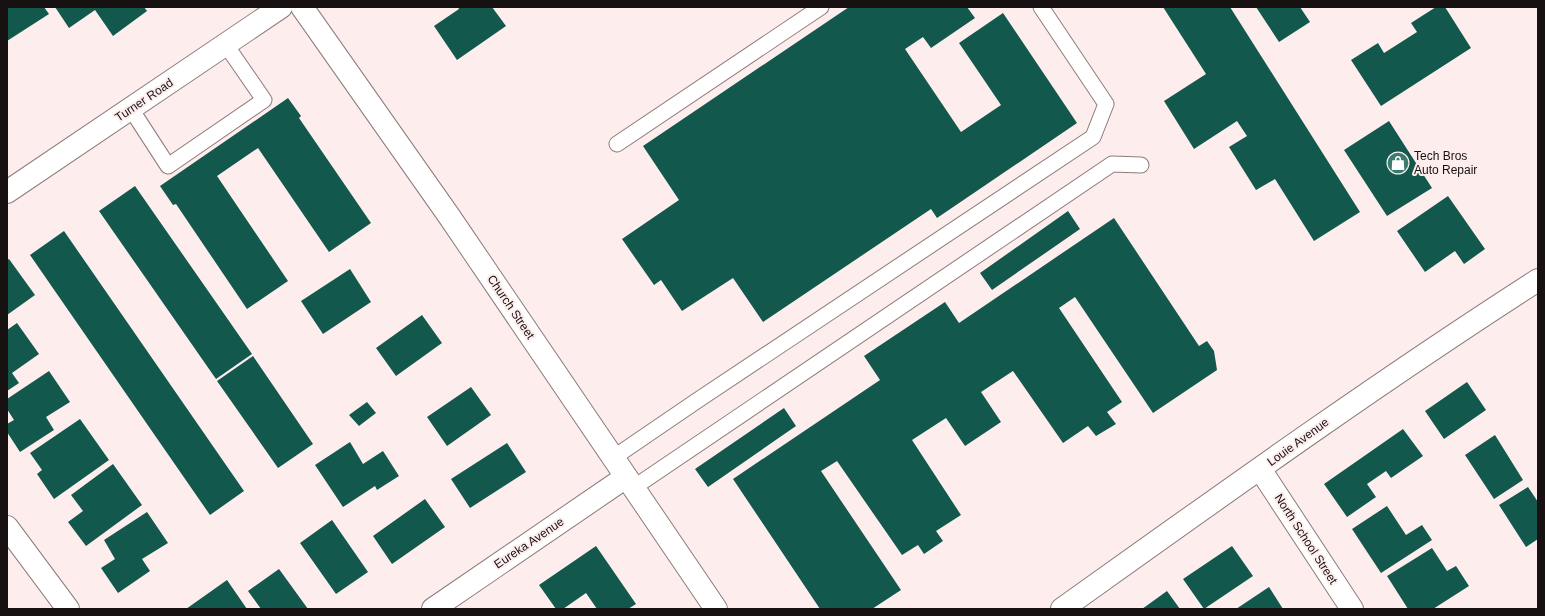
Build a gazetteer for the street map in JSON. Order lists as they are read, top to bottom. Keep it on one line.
{"streets":{"street":["Turner Road","Church Street","Louie Avenue","North School Street","Eureka Avenue"]},"crossings":[["Church Street","Eureka Avenue"],["Louie Avenue","North School Street"]],"places":{"shop":["Tech Bros Auto Repair"]}}
